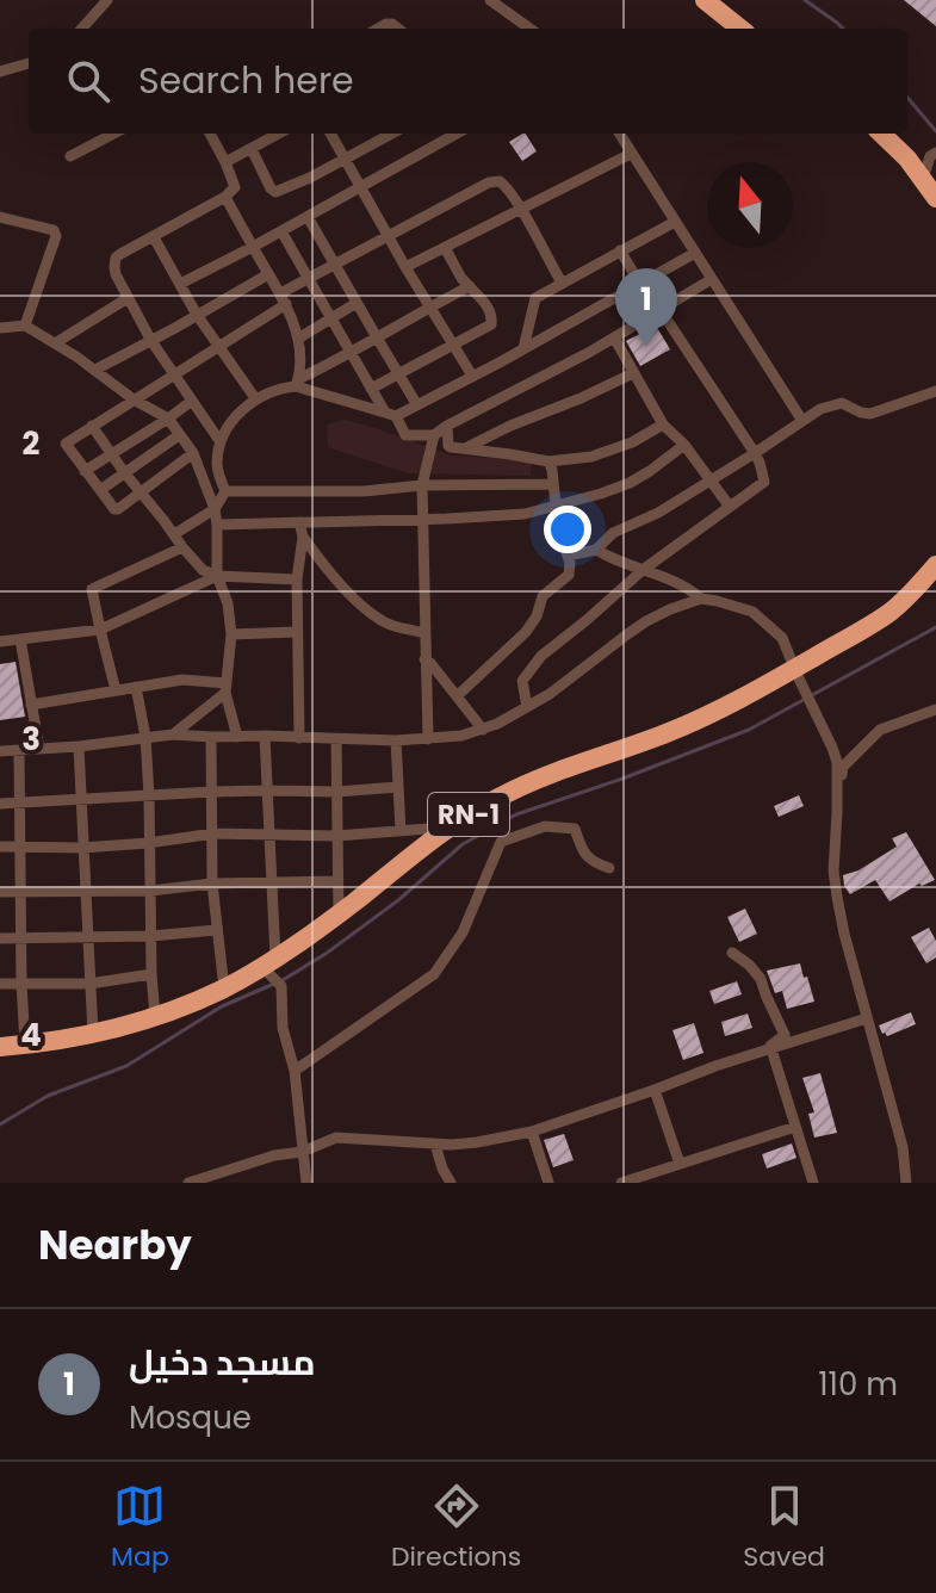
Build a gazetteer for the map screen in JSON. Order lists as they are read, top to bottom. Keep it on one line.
{"streets":{"highway":["RN-1"]},"north":"top","page":{"search":"Search here","pins":"1","heading":"Nearby","list":[{"mark":"1","name":"مسجد دخيل","note":"Mosque","value":"110 m"}],"nav":["Map","Directions","Saved"]},"grid":{"rows":["2","3","4"]}}
